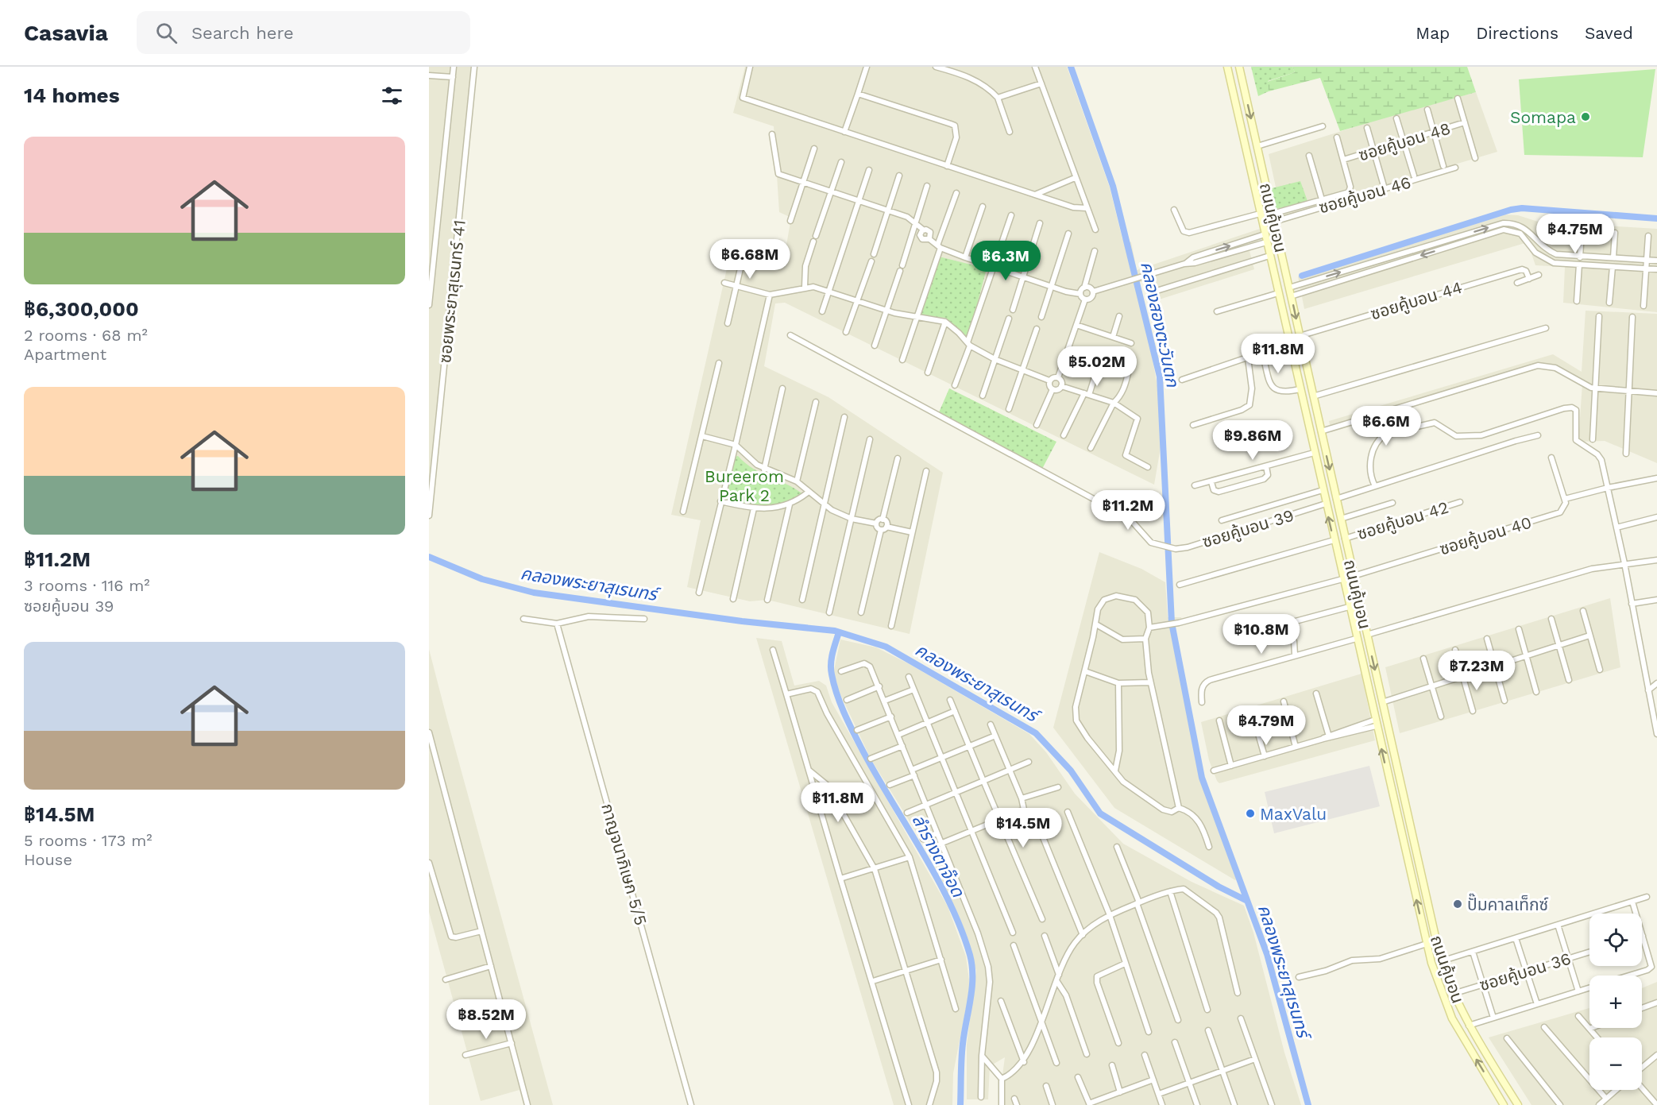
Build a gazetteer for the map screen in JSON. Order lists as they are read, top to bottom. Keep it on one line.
{"streets":{"main road":["ถนนคู้บอน"],"street":["ซอยคู้บอน 48","ซอยคู้บอน 46","ซอยพระยาสุเรนทร์ 41","ซอยคู้บอน 44","ซอยคู้บอน 42","ซอยคู้บอน 39","ซอยคู้บอน 40","กาญจนาภิเษก 5/5","ซอยคู้บอน 36"]},"crossings":[["ซอยคู้บอน 48","ถนนคู้บอน"],["ซอยคู้บอน 46","ถนนคู้บอน"],["ถนนคู้บอน","ซอยคู้บอน 44"],["ถนนคู้บอน","ซอยคู้บอน 42"],["ถนนคู้บอน","ซอยคู้บอน 39"],["ถนนคู้บอน","ซอยคู้บอน 40"],["ถนนคู้บอน","ซอยคู้บอน 36"]],"water":["คลองสองตะวันตก","คลองพระยาสุเรนทร์","ลำรางตาจ๊อด"],"parks":["Bureerom Park 2"],"places":["Somapa","MaxValu","ปั๊มคาลเท็กซ์"],"page":{"header":"Casavia","search":"Search here","nav":["Map","Directions","Saved"],"heading":"14 homes","list":[{"name":"฿6,300,000","note":"2 rooms · 68 m² · Apartment"},{"name":"฿11.2M","note":"3 rooms · 116 m² · ซอยคู้บอน 39"},{"name":"฿14.5M","note":"5 rooms · 173 m² · House"}],"price":["฿4.75M","฿6.68M","฿6.3M","฿11.8M","฿5.02M","฿6.6M","฿9.86M","฿11.2M","฿10.8M","฿7.23M","฿4.79M","฿11.8M","฿14.5M","฿8.52M"],"map_buttons":["+","−"]}}
